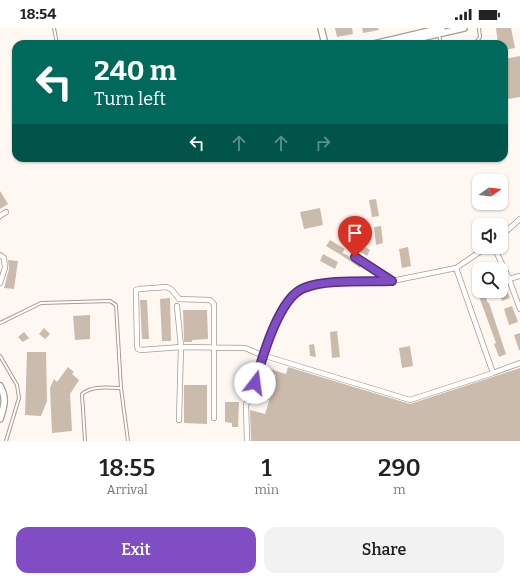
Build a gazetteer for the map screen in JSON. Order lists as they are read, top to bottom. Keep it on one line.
{"north":"right","page":{"status":"18:54","turn":["240 m","Turn left"],"eta":["18:55","Arrival","1","min","290","m"],"buttons":["Exit","Share"]}}
